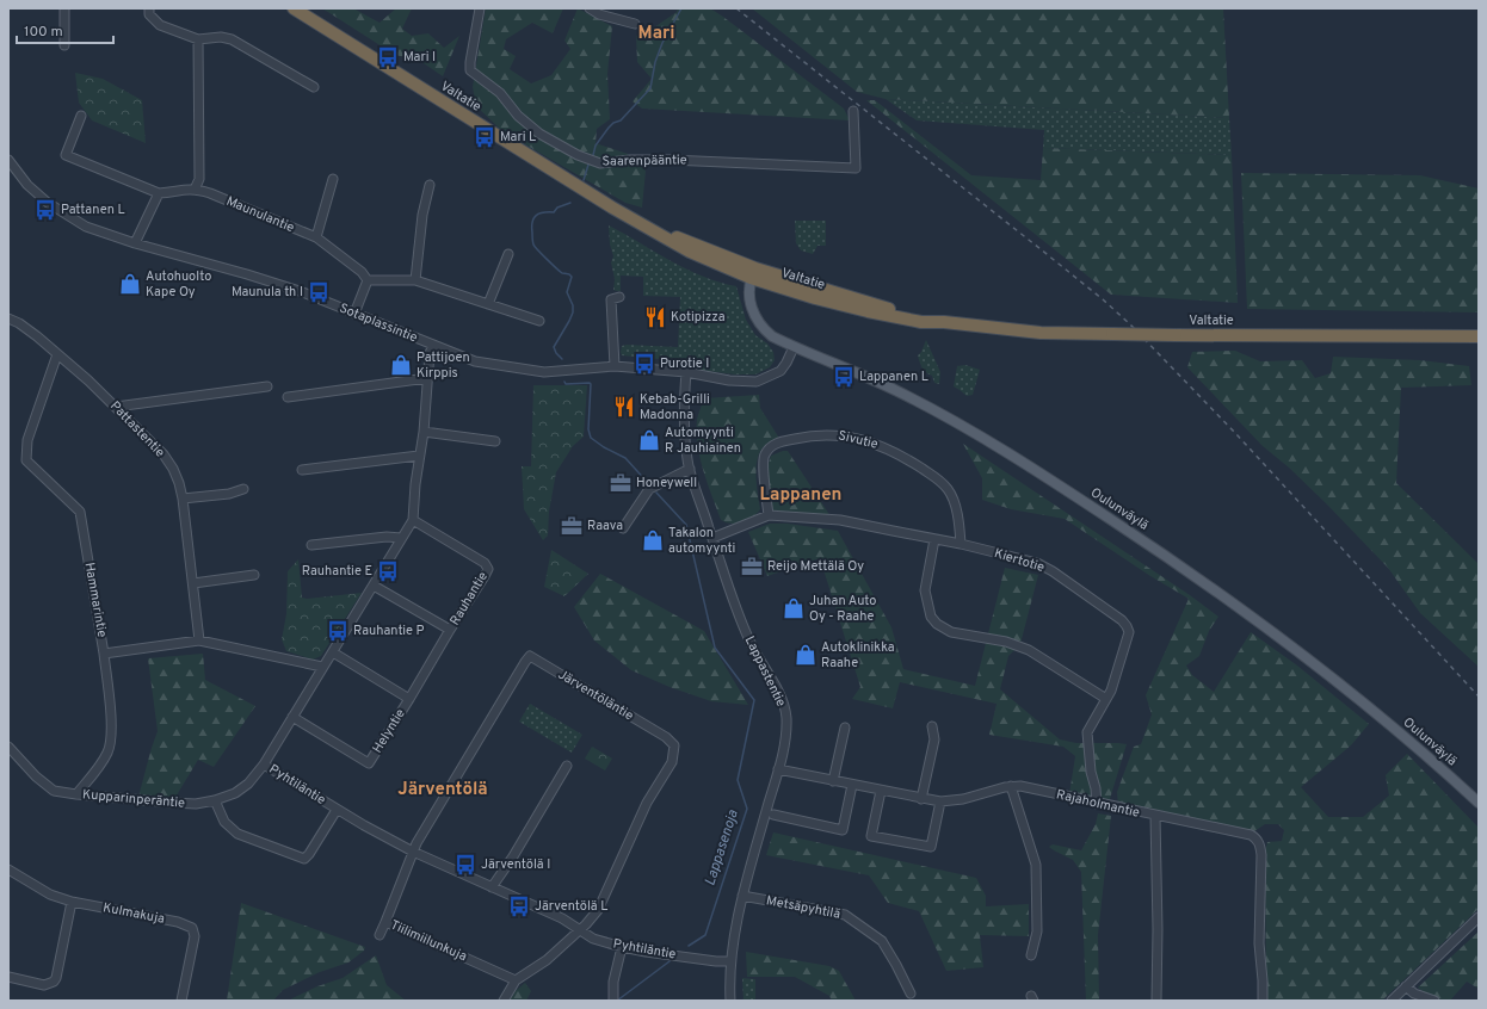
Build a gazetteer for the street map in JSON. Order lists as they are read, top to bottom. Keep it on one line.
{"streets":{"highway":["Valtatie"],"main road":["Oulunväylä"],"street":["Saarenpääntie","Maunulantie","Sotaplassintie","Pattastentie","Sivutie","Kiertotie","Rauhantie","Hammarintie","Lappastentie","Järventöläntie","Helyntie","Pyhtiläntie","Kupparinperäntie","Rajaholmantie","Metsäpyhtilä","Kulmakuja","Tiilimiilunkuja"]},"crossings":[["Valtatie","Oulunväylä"],["Sotaplassintie","Oulunväylä"],["Sotaplassintie","Lappastentie"],["Sotaplassintie","Pyhtiläntie"],["Pattastentie","Hammarintie"],["Sivutie","Kiertotie"],["Kiertotie","Lappastentie"],["Kiertotie","Rajaholmantie"],["Rauhantie","Pyhtiläntie"],["Hammarintie","Pyhtiläntie"],["Lappastentie","Pyhtiläntie"],["Lappastentie","Rajaholmantie"],["Lappastentie","Metsäpyhtilä"],["Järventöläntie","Pyhtiläntie"],["Järventöläntie","Tiilimiilunkuja"],["Helyntie","Pyhtiläntie"],["Pyhtiläntie","Kupparinperäntie"],["Pyhtiläntie","Tiilimiilunkuja"]],"districts":["Mari","Lappanen","Järventölä"],"water":["Lappasenoja"],"places":{"bus stop":["Mari I","Mari L","Pattanen L","Maunula th I","Purotie I","Lappanen L","Rauhantie E","Rauhantie P","Järventölä I","Järventölä L"],"shop":["Autohuolto Kape Oy","Pattijoen Kirppis","Automyynti R Jauhiainen","Takalon automyynti","Juhan Auto Oy - Raahe","Autoklinikka Raahe"],"restaurant":["Kotipizza","Kebab-Grilli Madonna"],"office":["Honeywell","Raava","Reijo Mettälä Oy"]},"scale_bar":"100 m"}
